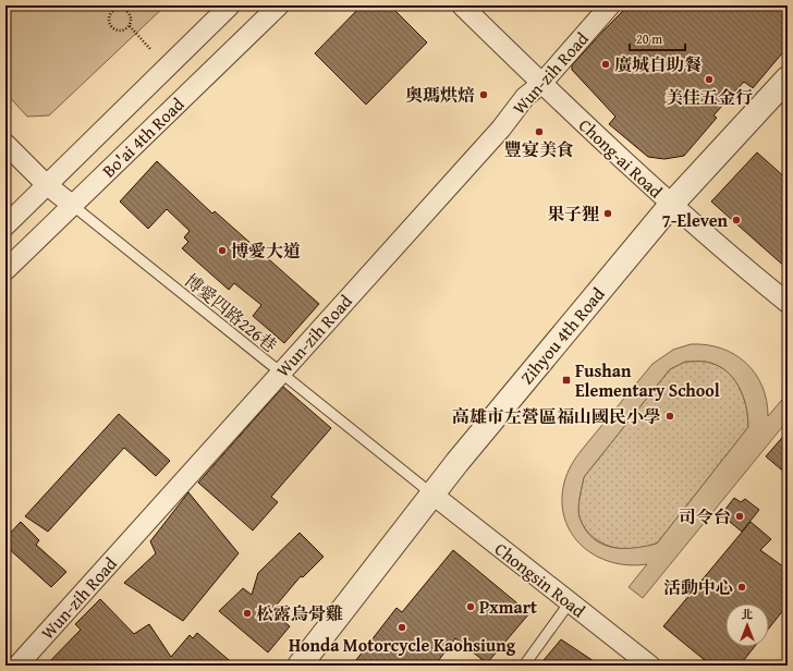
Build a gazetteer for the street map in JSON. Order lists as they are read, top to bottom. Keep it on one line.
{"streets":{"street":["Wun-zih Road","Bo'ai 4th Road","Chong-ai Road","Zihyou 4th Road","Chongsin Road"],"lane":["博愛四路226巷"]},"crossings":[["Wun-zih Road","Chong-ai Road"],["Wun-zih Road","博愛四路226巷"],["Bo'ai 4th Road","博愛四路226巷"],["Chong-ai Road","Zihyou 4th Road"],["博愛四路226巷","Zihyou 4th Road"],["博愛四路226巷","Chongsin Road"],["Zihyou 4th Road","Chongsin Road"]],"places":{"other":["廣城自助餐","美佳五金行","奧瑪烘焙","豐宴美食","果子狸","7-Eleven","博愛大道","高雄市左營區福山國民小學","司令台","活動中心","Pxmart","松露烏骨雞","Honda Motorcycle Kaohsiung"],"transit":["Fushan Elementary School"]},"scale_bar":"20 m","north":"top"}
